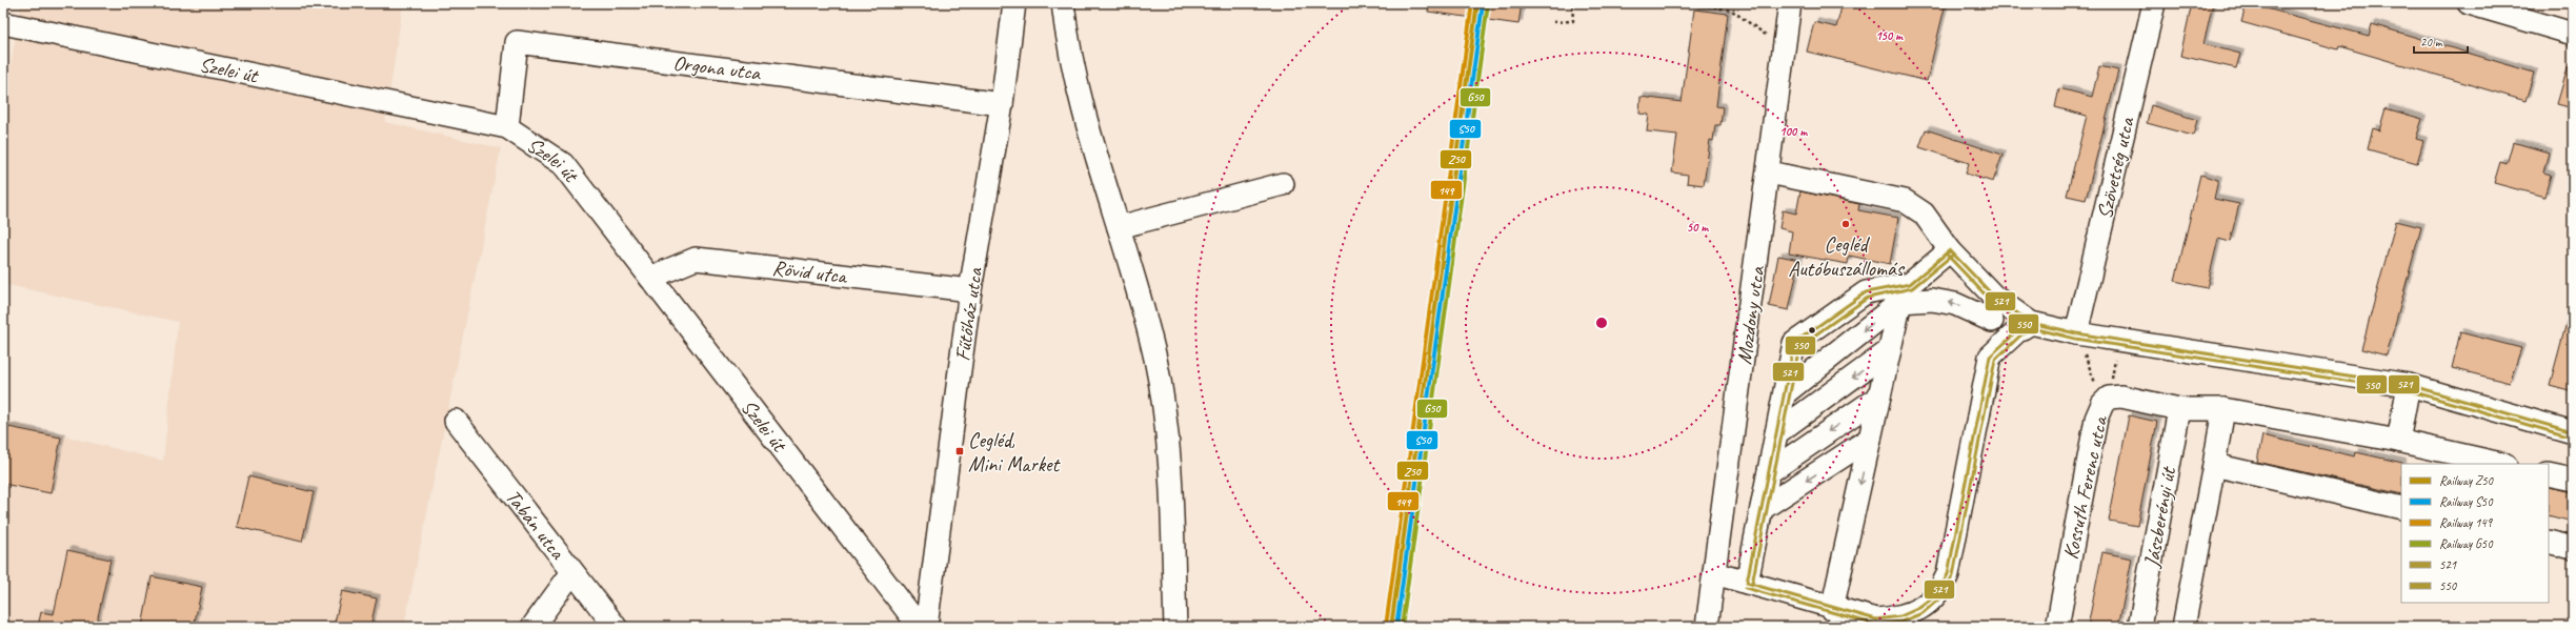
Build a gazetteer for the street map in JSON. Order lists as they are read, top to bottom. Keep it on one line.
{"streets":{"street":["Orgona utca","Szelei út","Szövetség utca","Rövid utca","Fűtőház utca","Mozdony utca","Kossuth Ferenc utca","Jászberényi út","Tabán utca"]},"crossings":[["Orgona utca","Szelei út"],["Orgona utca","Fűtőház utca"],["Szelei út","Rövid utca"],["Rövid utca","Fűtőház utca"],["Kossuth Ferenc utca","Jászberényi út"]],"places":{"other":["Cegléd Autóbuszállomás"],"transit":["Cegléd, Mini Market"]},"lines":["rail line Z50","rail line 149","rail line S50","rail line G50","transit line 521","transit line 550"],"legend":["Railway Z50","Railway S50","Railway 149","Railway G50","521","550"],"scale_bar":"20 m","rings":["150 m","100 m","50 m"]}
